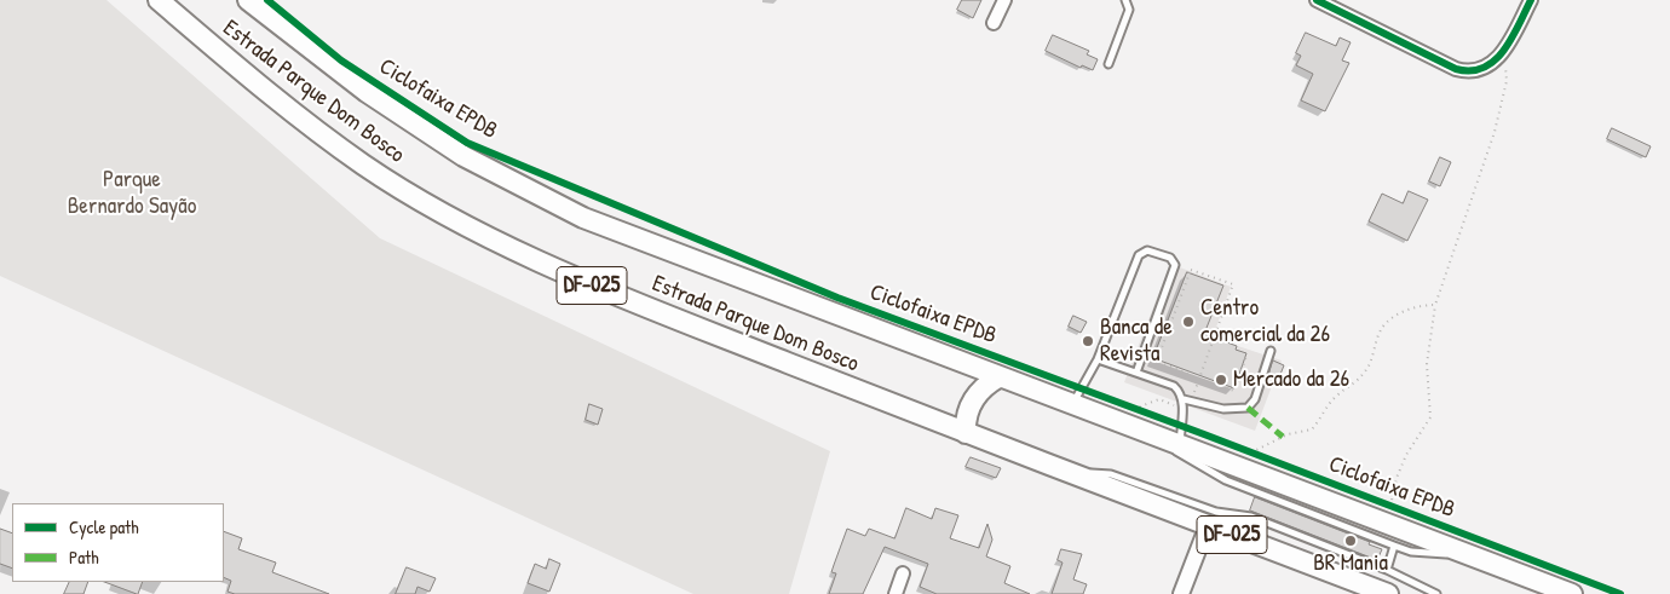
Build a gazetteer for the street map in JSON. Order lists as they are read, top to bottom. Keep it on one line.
{"streets":{"main road":["Estrada Parque Dom Bosco","DF-025"],"cycle path":["Ciclofaixa EPDB"]},"parks":["Parque Bernardo Sayão"],"places":["Centro comercial da 26","Banca de Revista","Mercado da 26","BR Mania"],"legend":["Cycle path","Path"]}
